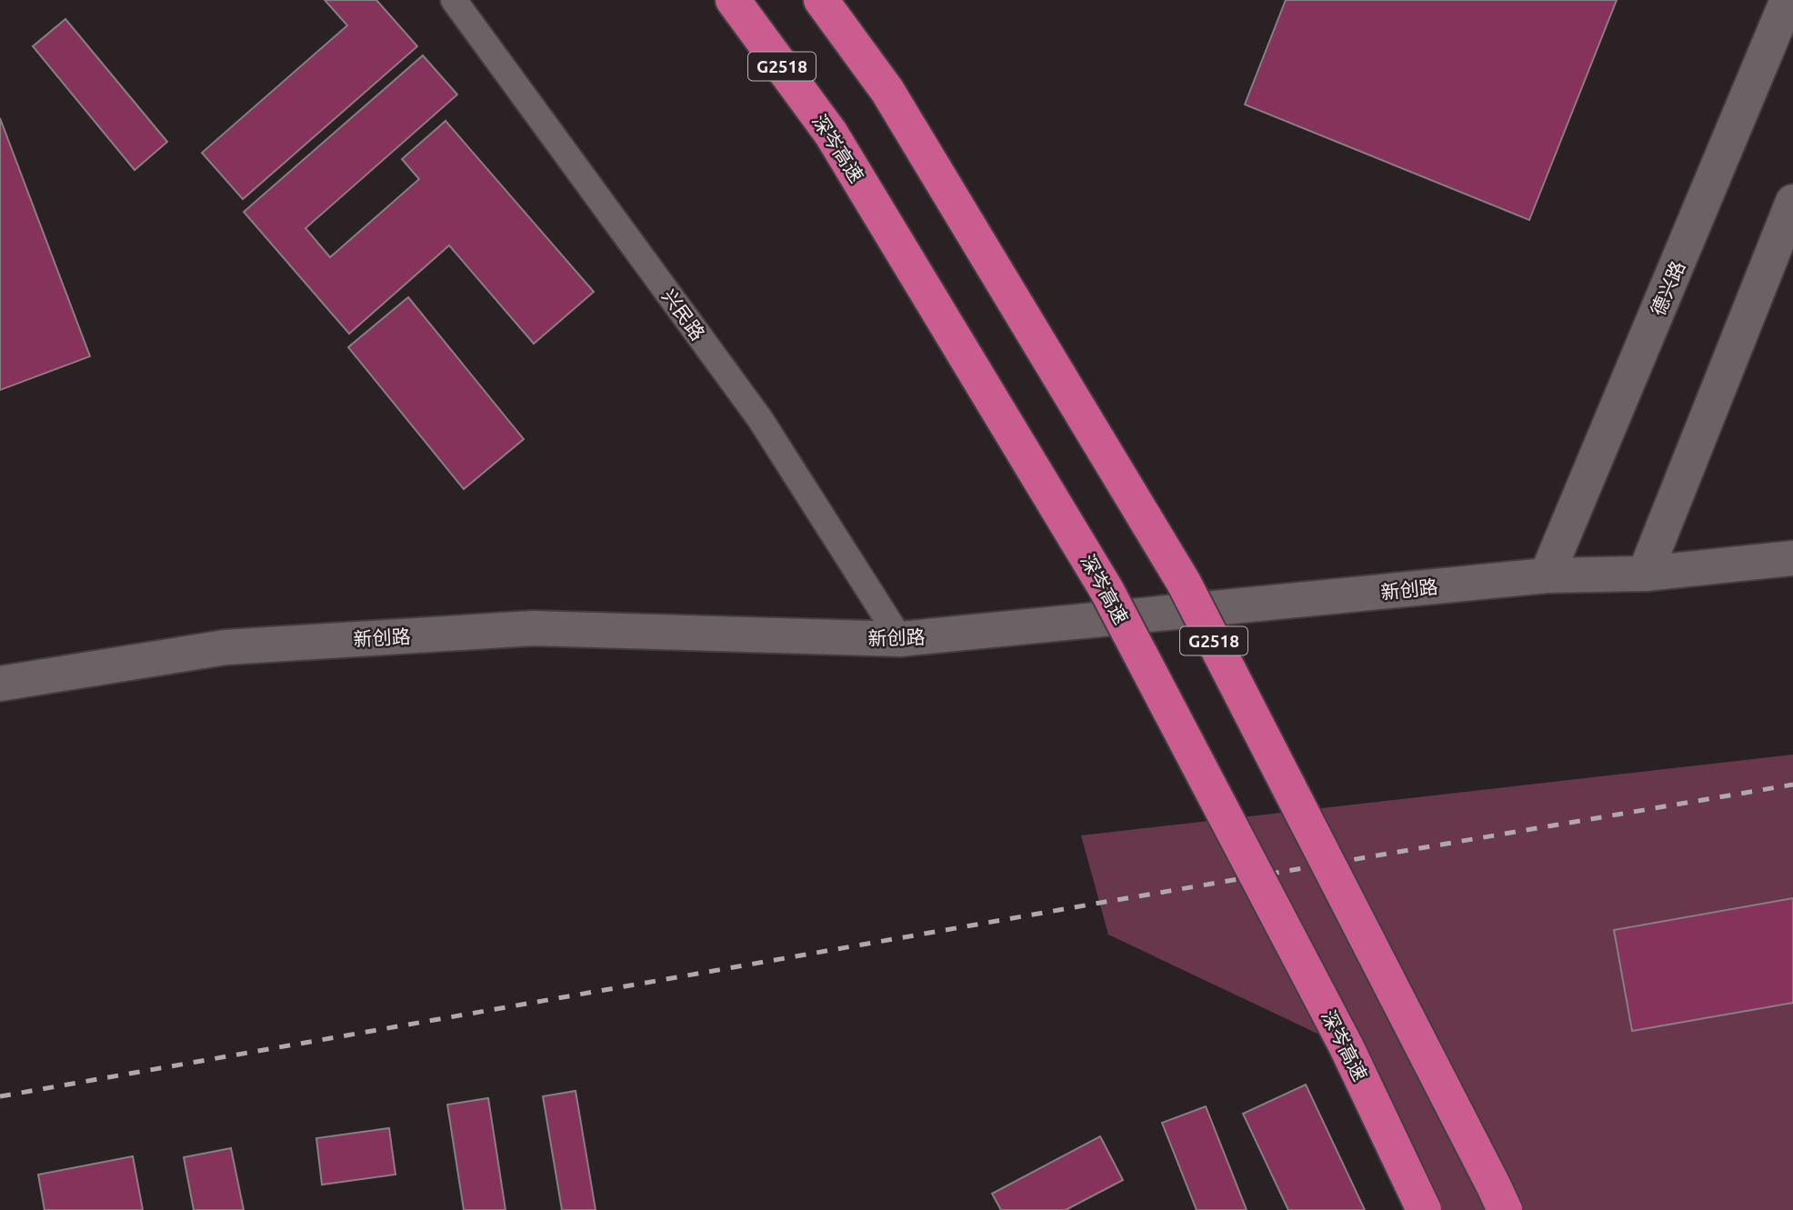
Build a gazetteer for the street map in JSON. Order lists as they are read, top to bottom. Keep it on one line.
{"streets":{"highway":["G2518","深岑高速"],"street":["德兴路","兴民路","新创路"]},"crossings":[["德兴路","新创路"],["兴民路","新创路"]]}
